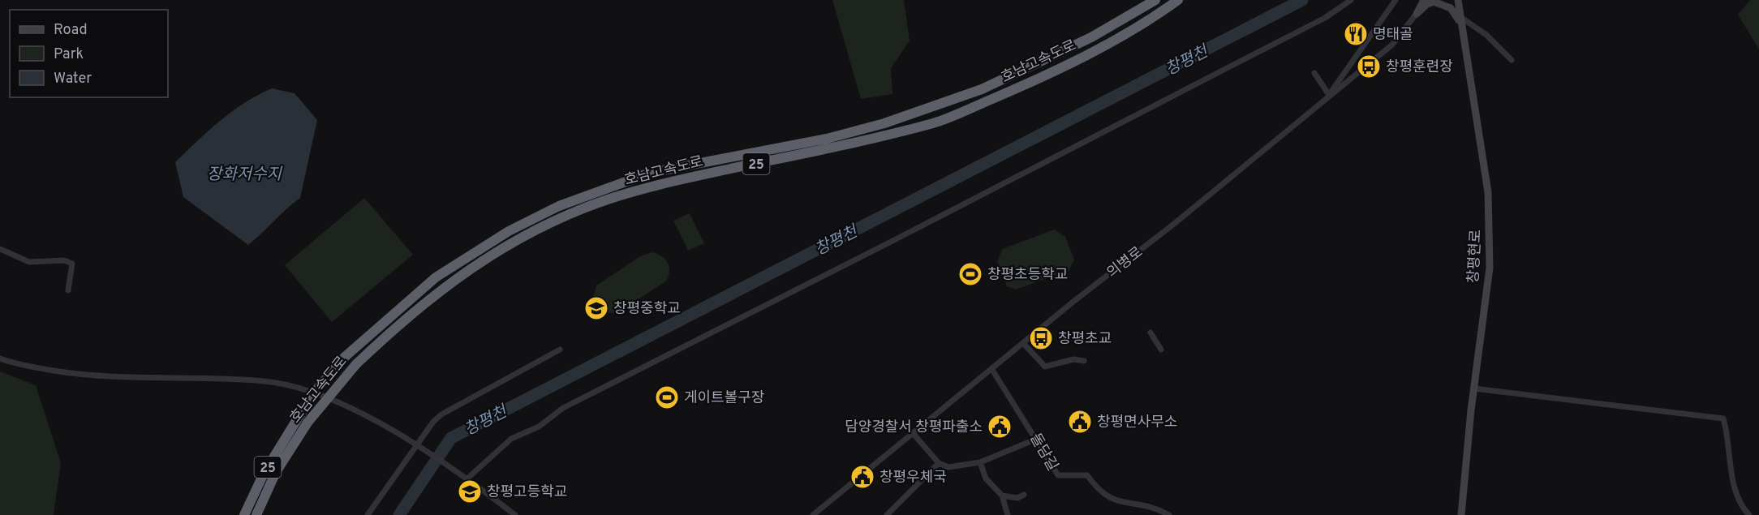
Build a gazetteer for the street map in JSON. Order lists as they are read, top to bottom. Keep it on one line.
{"streets":{"highway":["호남고속도로","25"],"main road":["창평현로"],"street":["의병로","돌담길"]},"crossings":[["의병로","돌담길"]],"water":["창평천","장화저수지"],"places":{"restaurant":["명태골"],"bus stop":["창평훈련장","창평초교"],"sports":["창평초등학교","게이트볼구장"],"school or university":["창평중학교","창평고등학교"],"public building":["창평면사무소","담양경찰서 창평파출소","창평우체국"]},"legend":["Road","Park","Water"]}
